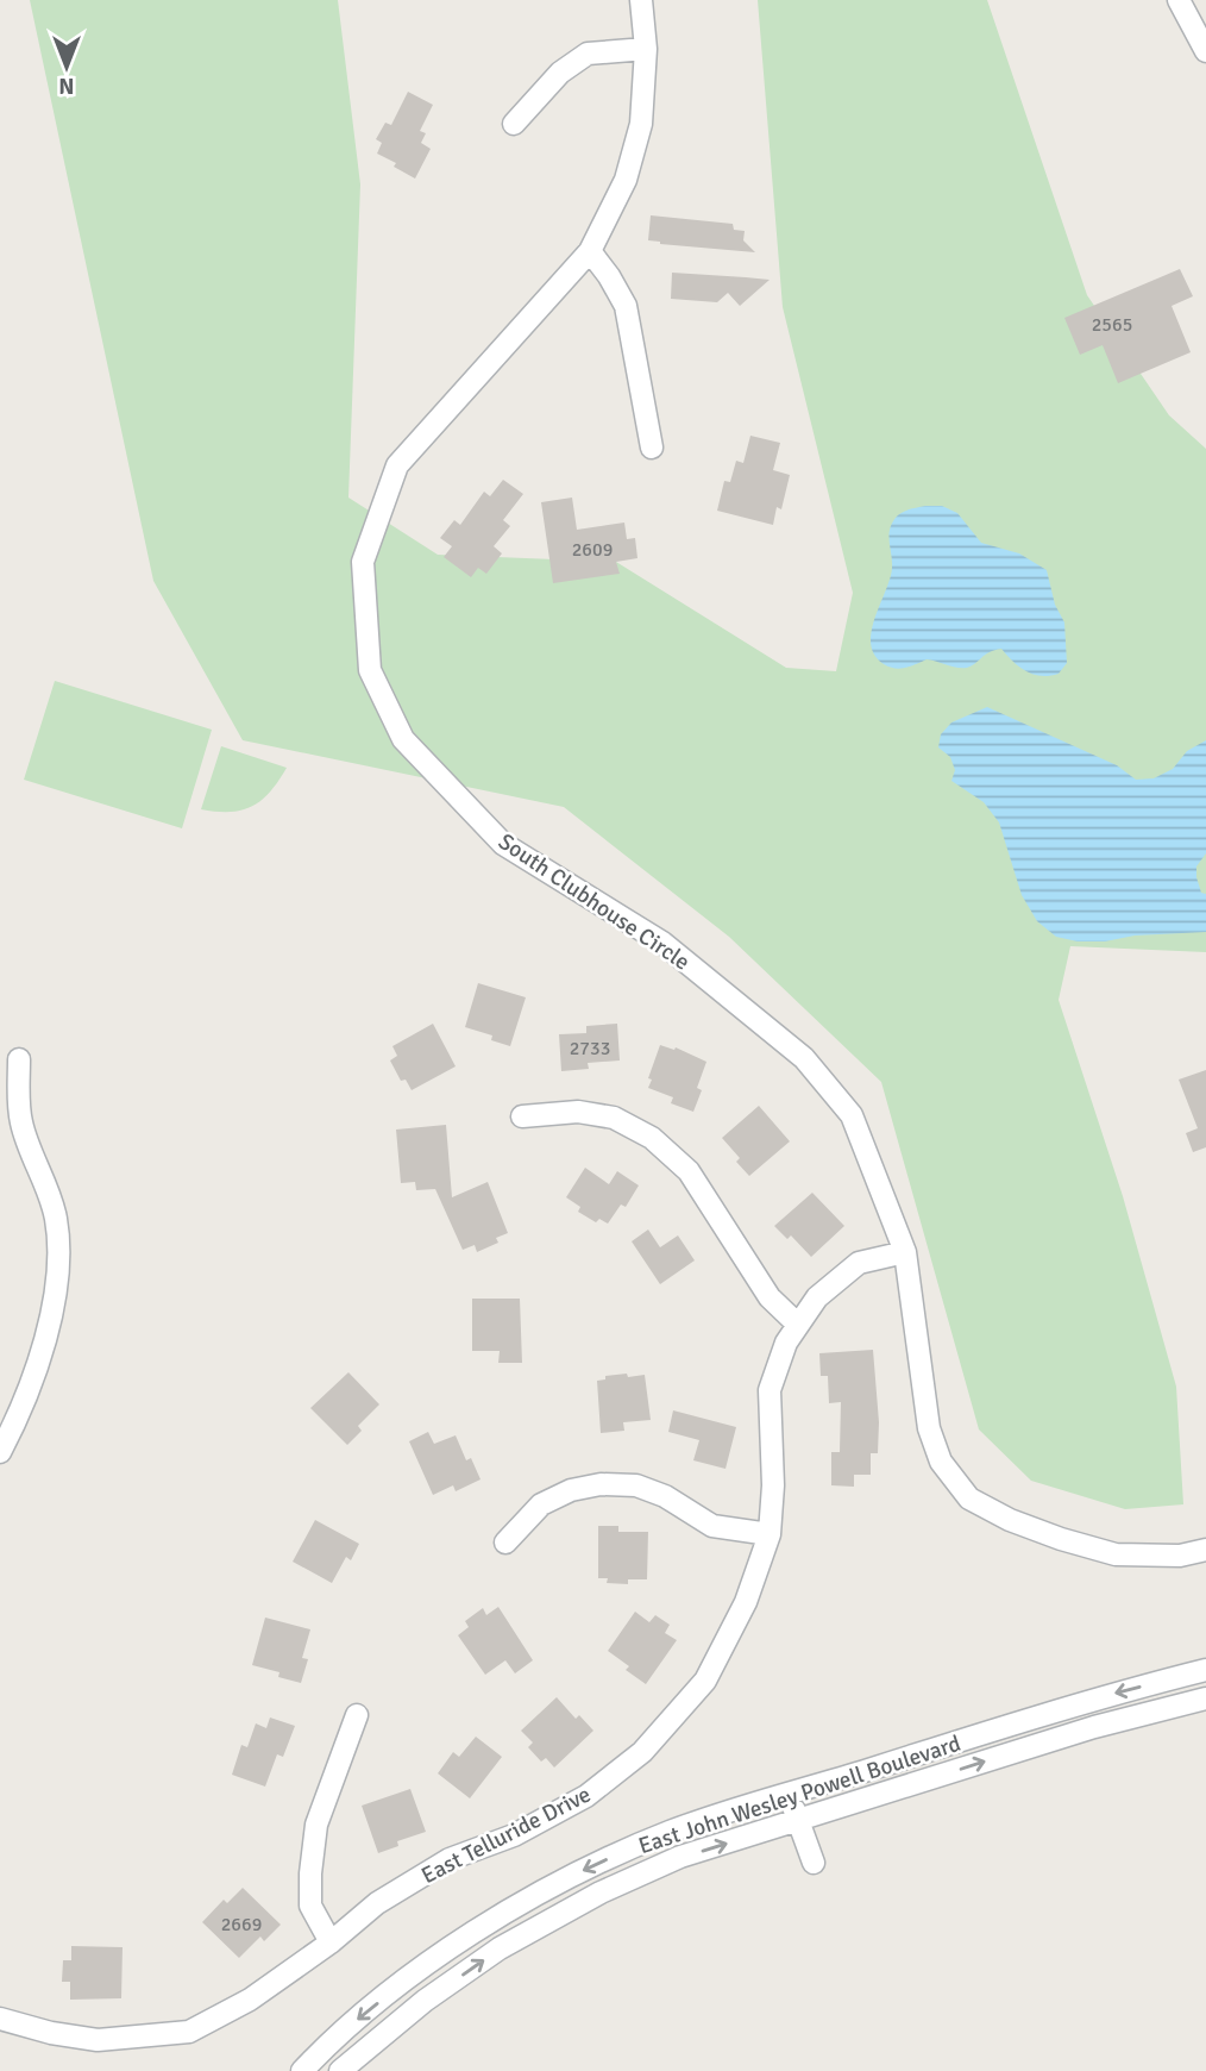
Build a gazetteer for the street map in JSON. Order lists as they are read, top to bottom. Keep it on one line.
{"streets":{"street":["South Clubhouse Circle","East John Wesley Powell Boulevard","East Telluride Drive"]},"crossings":[["South Clubhouse Circle","East Telluride Drive"]],"house_numbers":["2565","2609","2733","2669"],"north":"bottom"}
